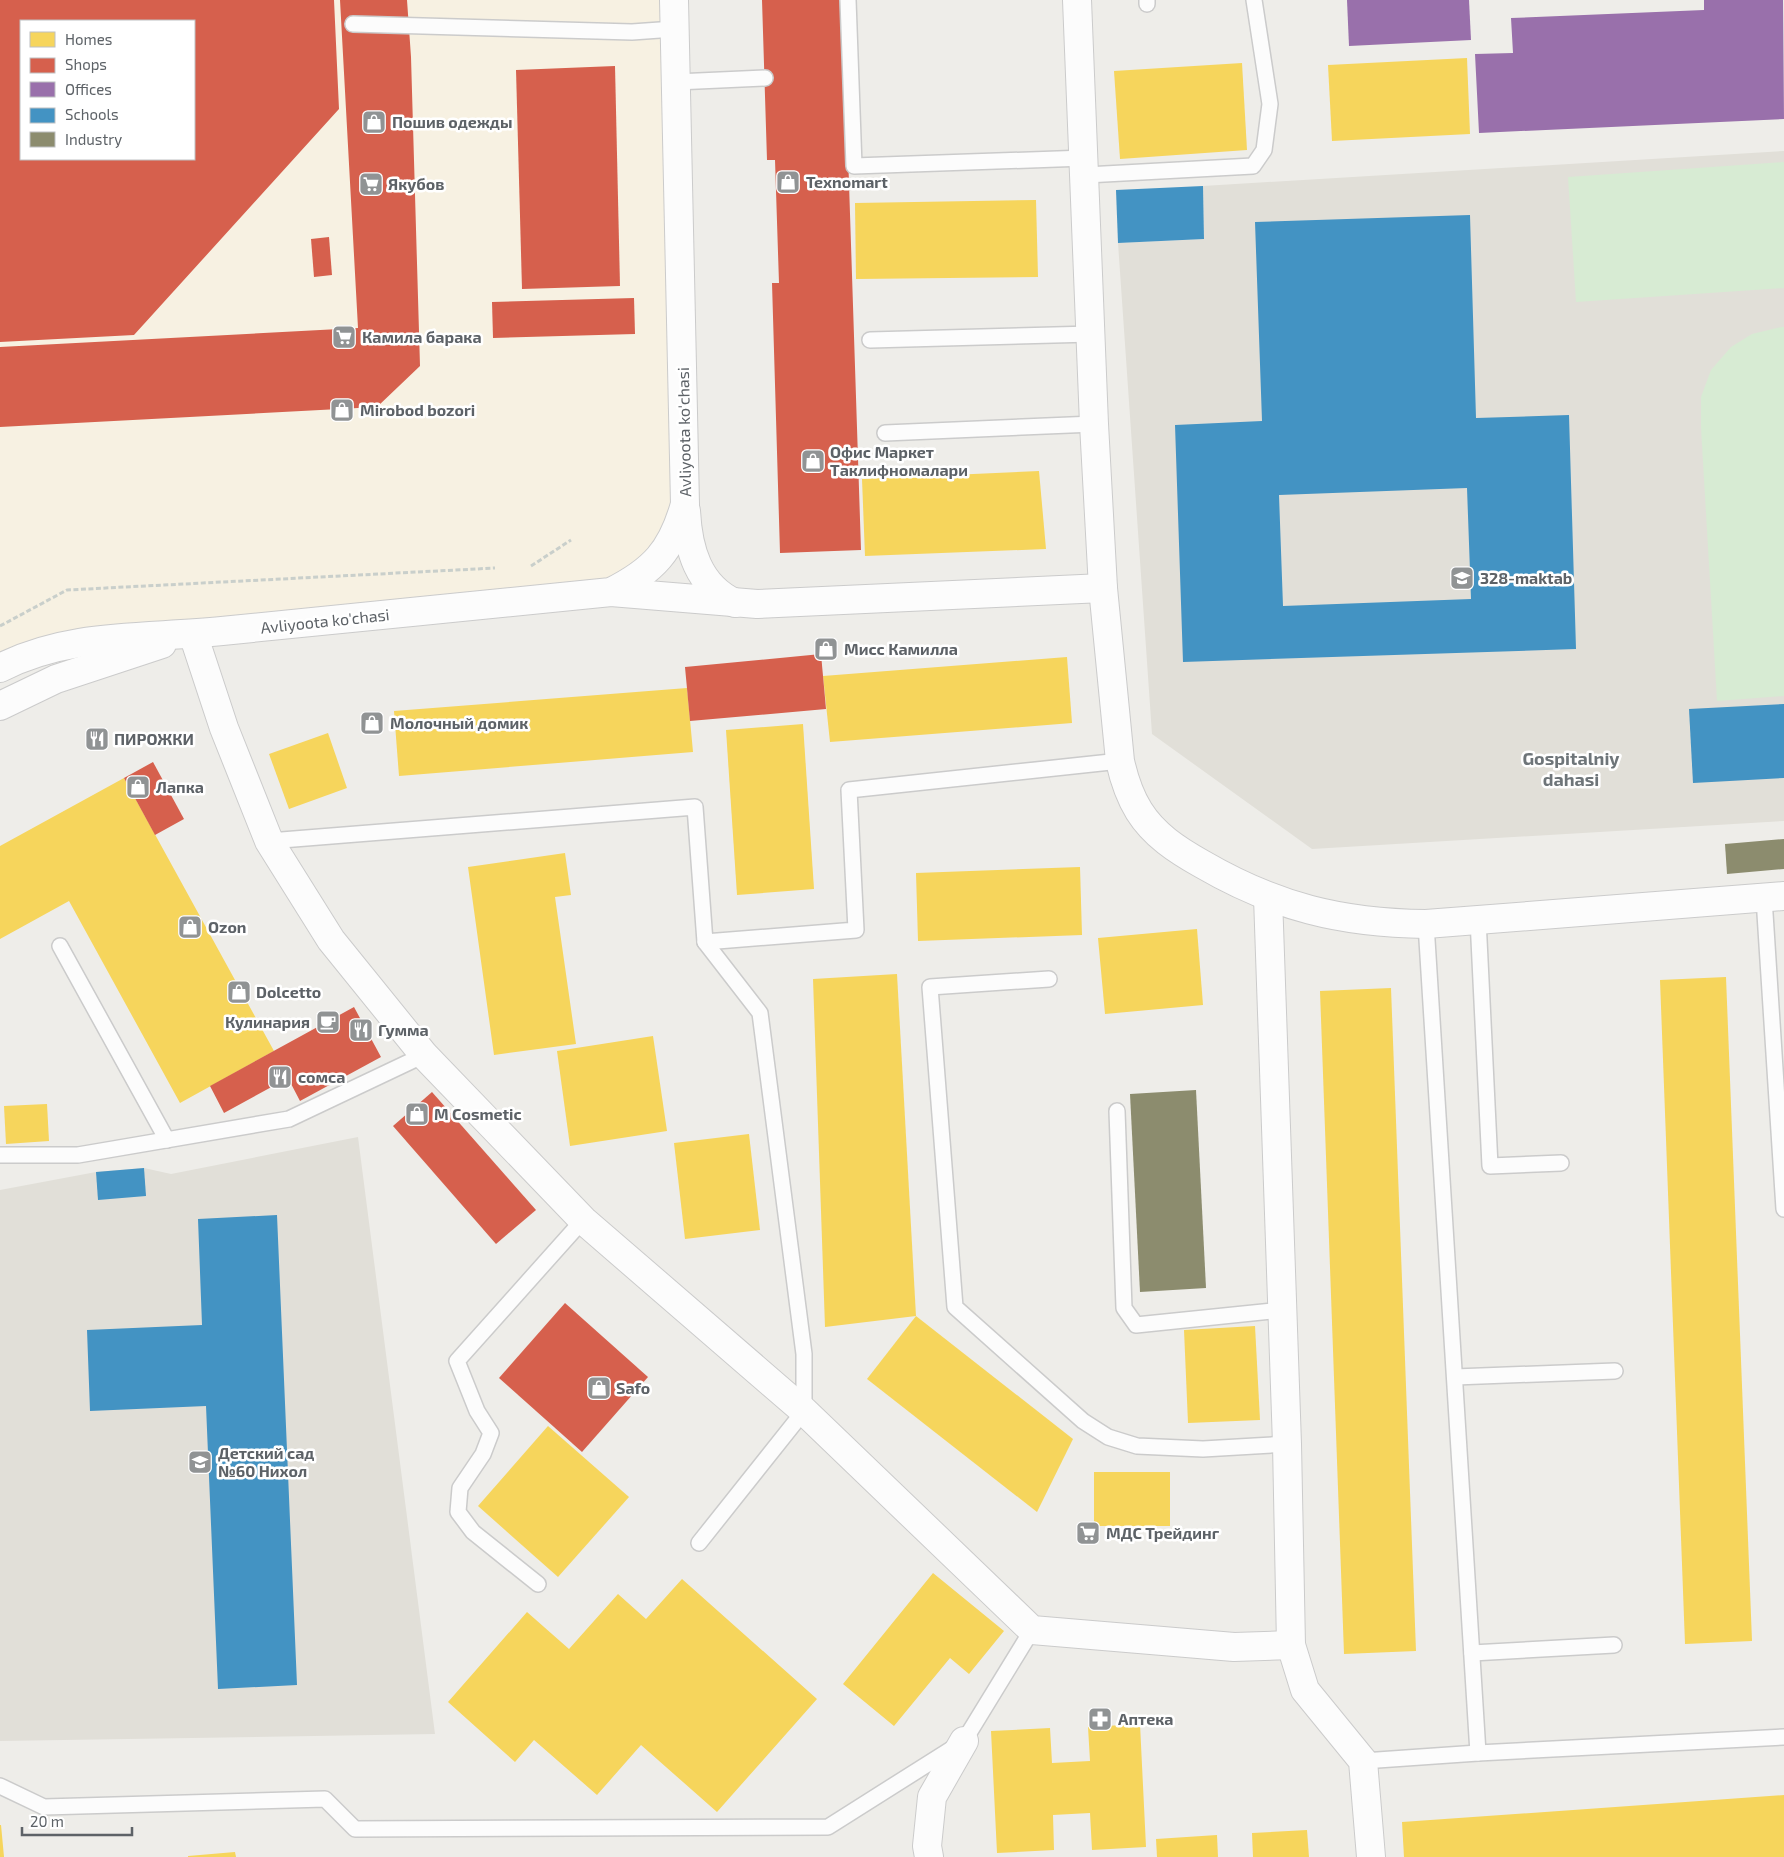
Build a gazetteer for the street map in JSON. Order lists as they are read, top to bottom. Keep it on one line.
{"streets":{"street":["Avliyoota ko'chasi"]},"districts":["Gospitalniy dahasi"],"places":{"shop":["Пошив одежды","Texnomart","Mirobod bozori","Офис Маркет Таклифномалари","Мисс Камилла","Молочный домик","Лапка","Ozon","Dolcetto","M Cosmetic","Safo"],"supermarket":["Якубов","Камила барака","МДС Трейдинг"],"school or university":["328-maktab","Детский сад №60 Нихол"],"restaurant":["ПИРОЖКИ","Гумма","сомса"],"cafe":["Кулинария"],"pharmacy":["Аптека"]},"legend":["Homes","Shops","Offices","Schools","Industry"],"scale_bar":"20 m"}
